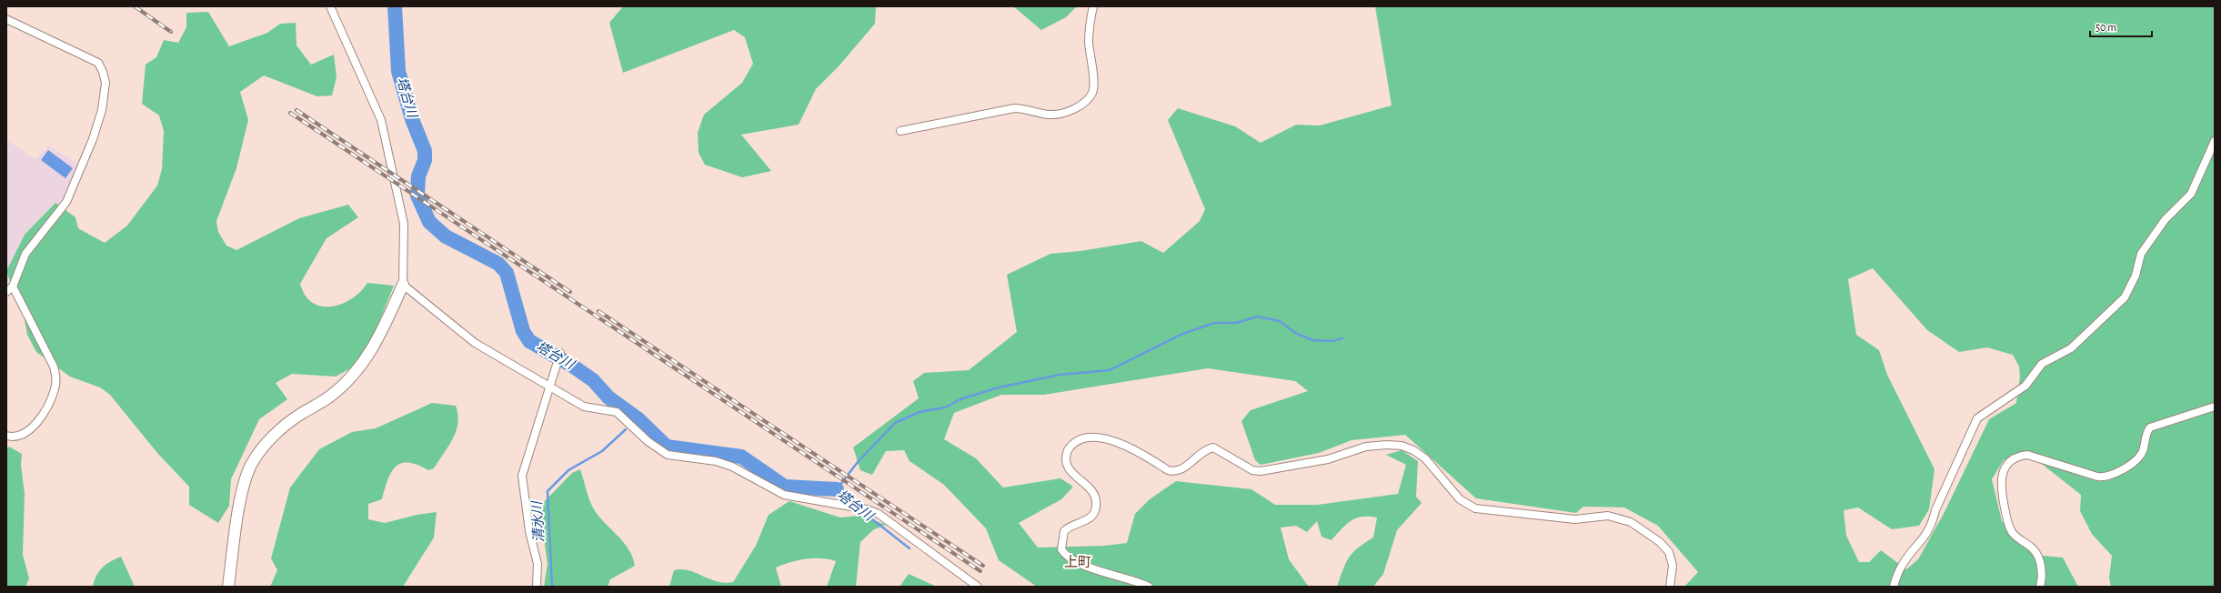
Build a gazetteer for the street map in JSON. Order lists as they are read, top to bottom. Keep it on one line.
{"districts":["上町"],"water":["塔台川","清水川"],"scale_bar":"50 m"}
